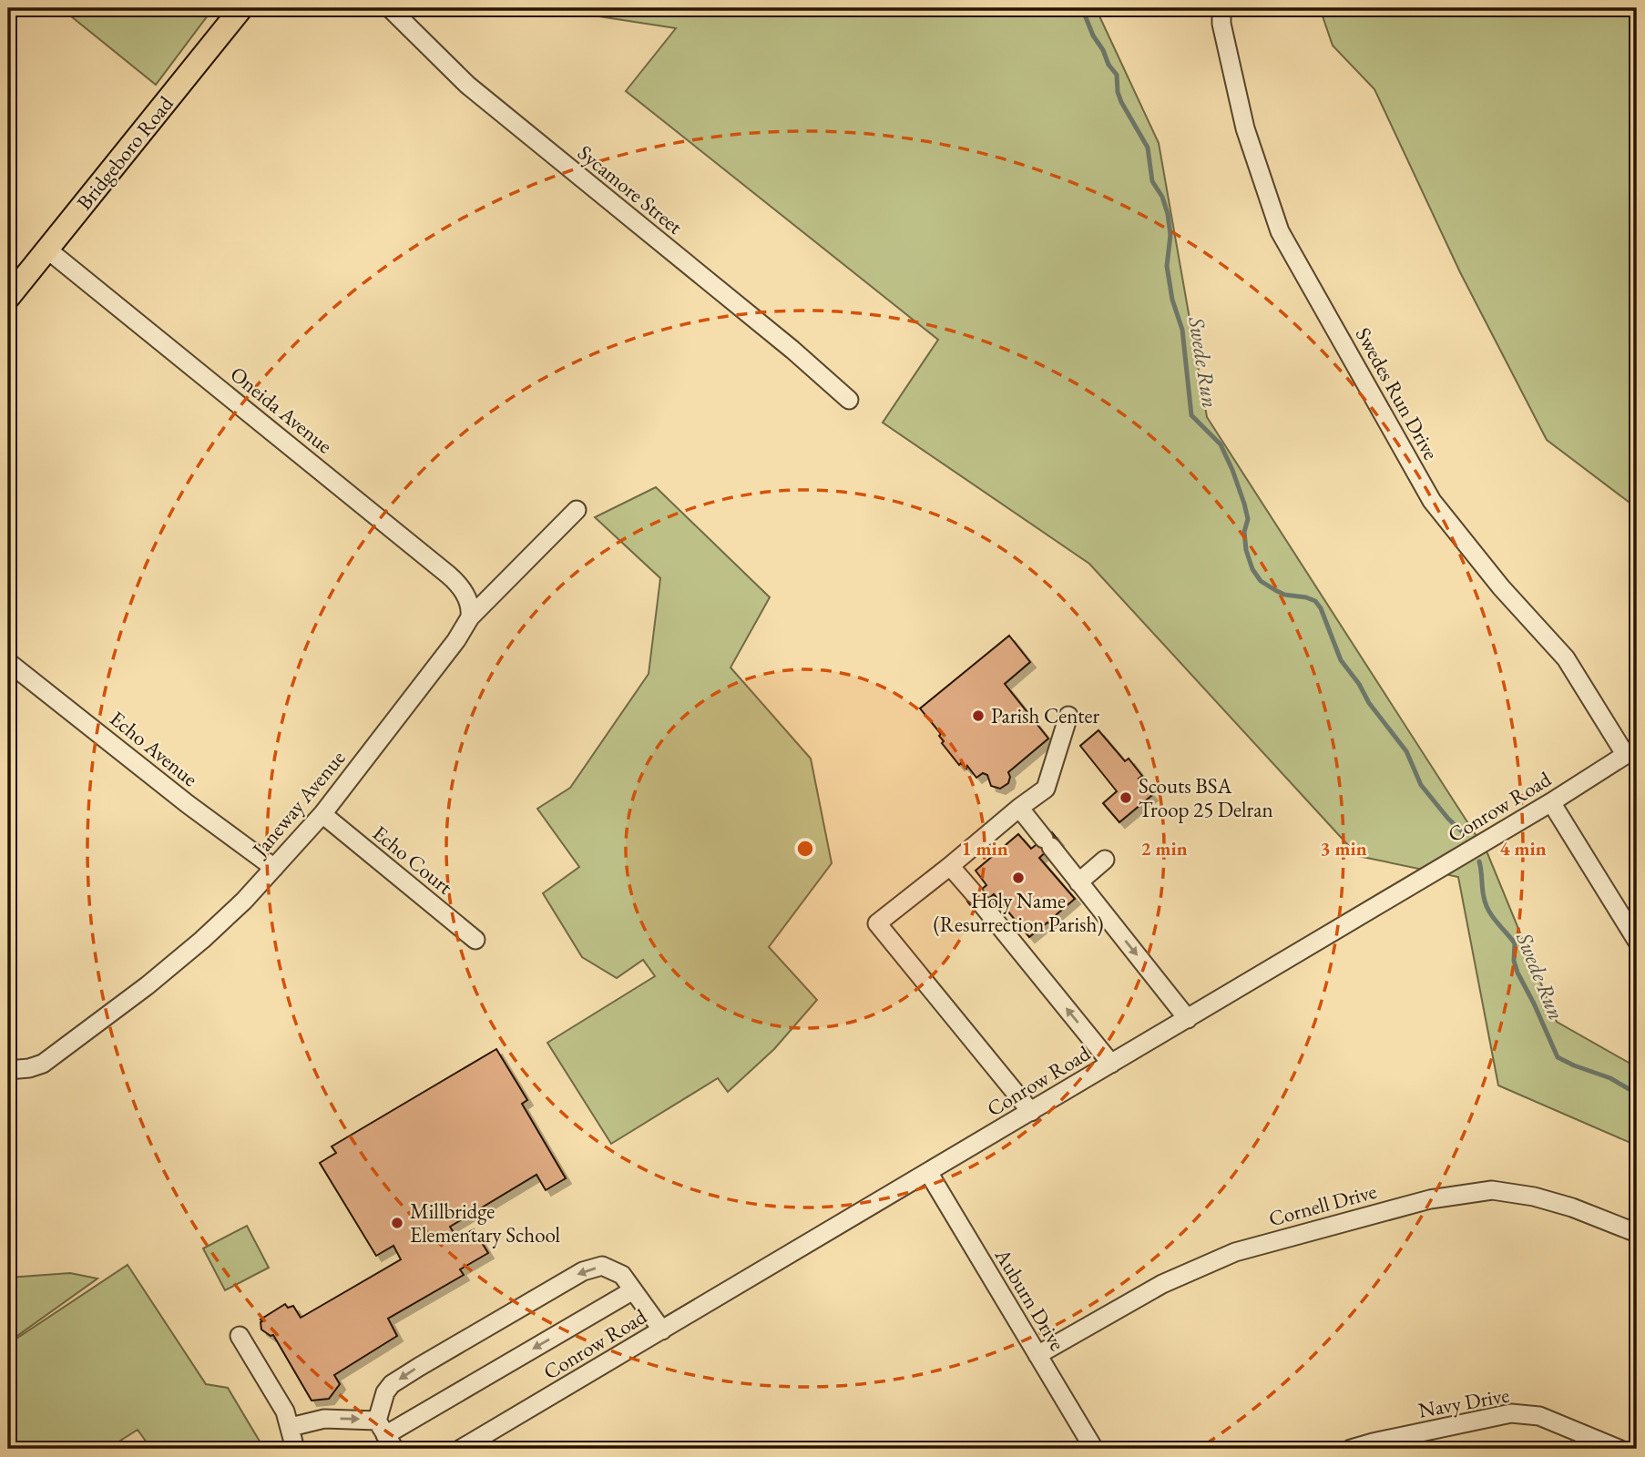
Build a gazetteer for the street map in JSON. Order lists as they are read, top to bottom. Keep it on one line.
{"streets":{"main road":["Bridgeboro Road"],"street":["Sycamore Street","Swedes Run Drive","Oneida Avenue","Echo Avenue","Janeway Avenue","Conrow Road","Echo Court","Cornell Drive","Auburn Drive","Navy Drive"]},"crossings":[["Bridgeboro Road","Oneida Avenue"],["Swedes Run Drive","Conrow Road"],["Oneida Avenue","Janeway Avenue"],["Echo Avenue","Janeway Avenue"],["Janeway Avenue","Echo Court"],["Conrow Road","Auburn Drive"],["Cornell Drive","Auburn Drive"]],"water":["Swede Run"],"places":["Parish Center","Scouts BSA Troop 25 Delran","Holy Name (Resurrection Parish)","Millbridge Elementary School"],"rings":["1 min","2 min","3 min","4 min"]}
